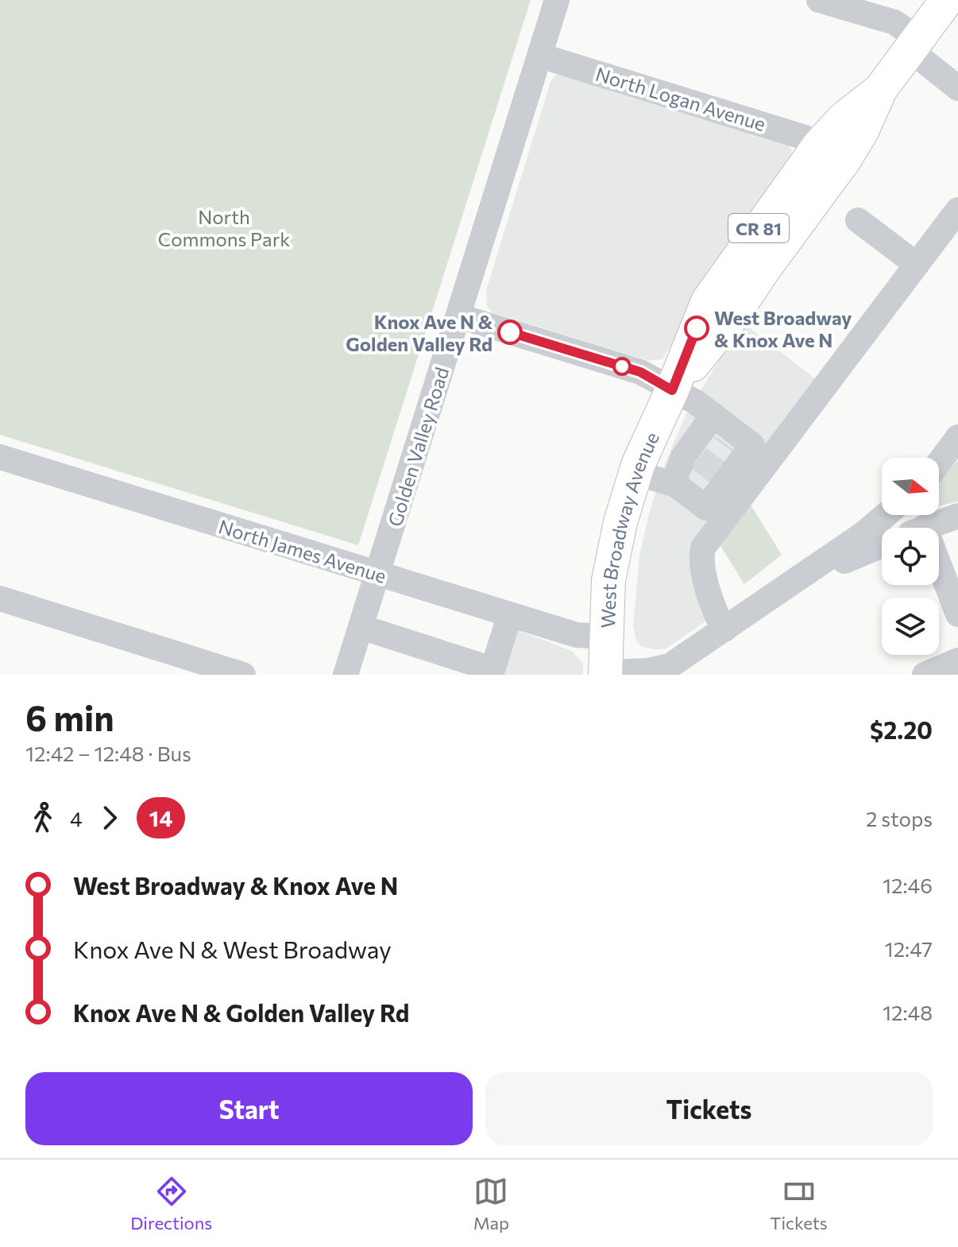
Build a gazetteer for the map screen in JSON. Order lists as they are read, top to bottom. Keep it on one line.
{"streets":{"main road":["CR 81","West Broadway Avenue"],"street":["North Logan Avenue","Golden Valley Road","North James Avenue"]},"crossings":[["North Logan Avenue","Golden Valley Road"],["North Logan Avenue","West Broadway Avenue"],["Golden Valley Road","North James Avenue"],["West Broadway Avenue","North James Avenue"]],"parks":["North Commons Park"],"places":["West Broadway & Knox Ave N","Knox Ave N & Golden Valley Rd"],"lines":["bus line 14"],"north":"right","page":{"heading":["6 min","12:42 – 12:48 · Bus","$2.20"],"legs":["4","14","2 stops"],"list":[{"name":"West Broadway & Knox Ave N","value":"12:46"},{"name":"Knox Ave N & West Broadway","value":"12:47"},{"name":"Knox Ave N & Golden Valley Rd","value":"12:48"}],"buttons":["Start","Tickets"],"tabs":["Directions","Map","Tickets"]}}
